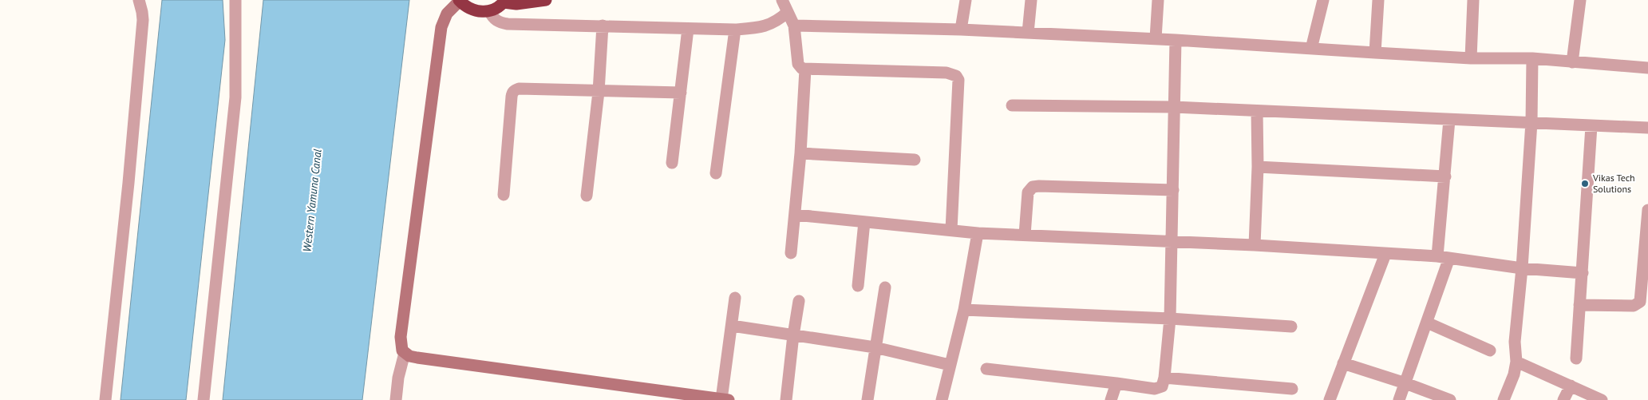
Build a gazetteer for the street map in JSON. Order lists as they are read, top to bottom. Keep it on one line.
{"water":["Western Yamuna Canal"],"places":["Vikas Tech Solutions"]}
